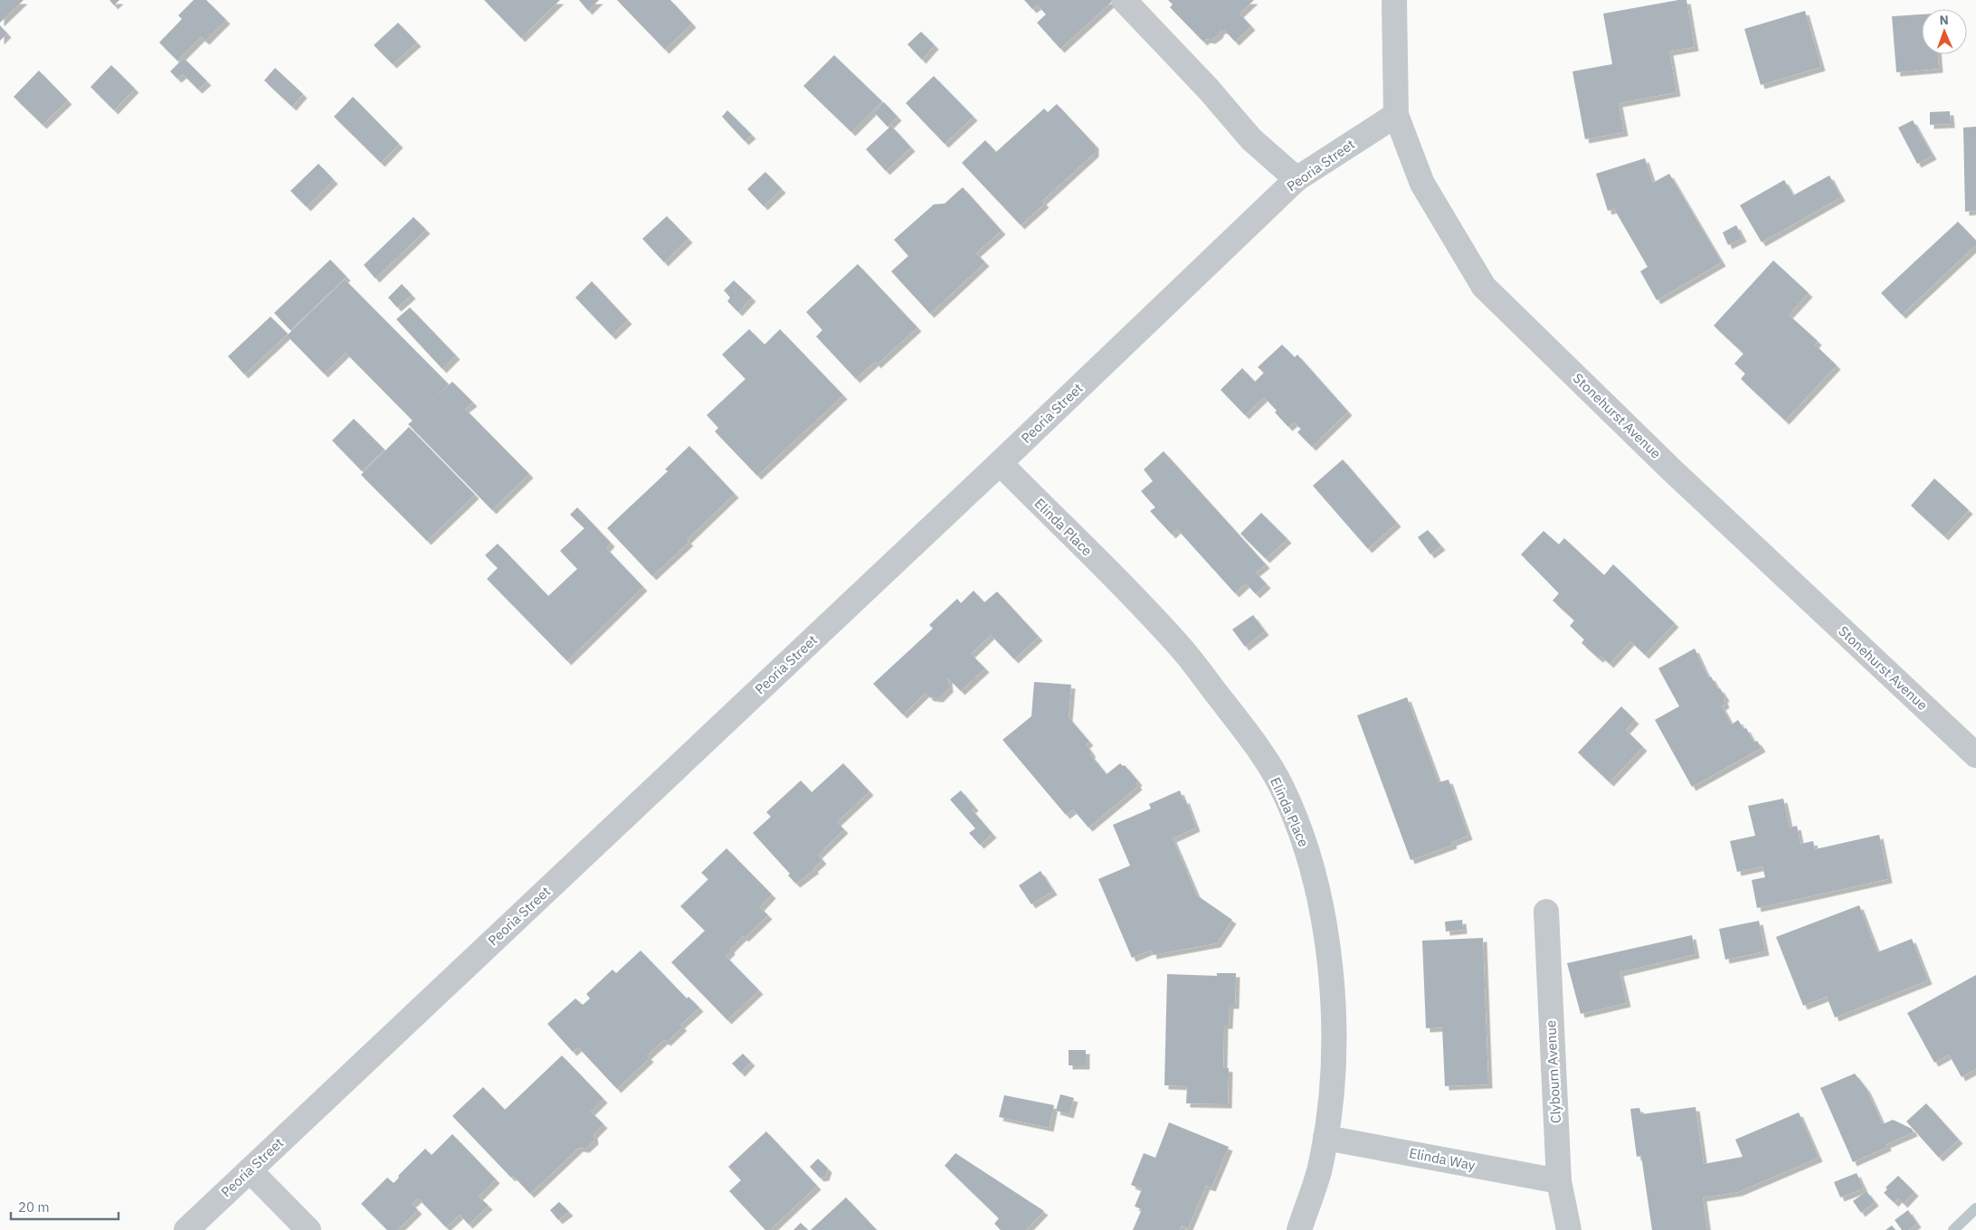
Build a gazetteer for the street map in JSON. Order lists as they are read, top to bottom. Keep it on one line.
{"streets":{"street":["Peoria Street","Stonehurst Avenue","Elinda Place","Clybourn Avenue","Elinda Way"]},"crossings":[["Peoria Street","Stonehurst Avenue"],["Peoria Street","Elinda Place"],["Elinda Place","Elinda Way"],["Clybourn Avenue","Elinda Way"]],"scale_bar":"20 m","north":"top"}
